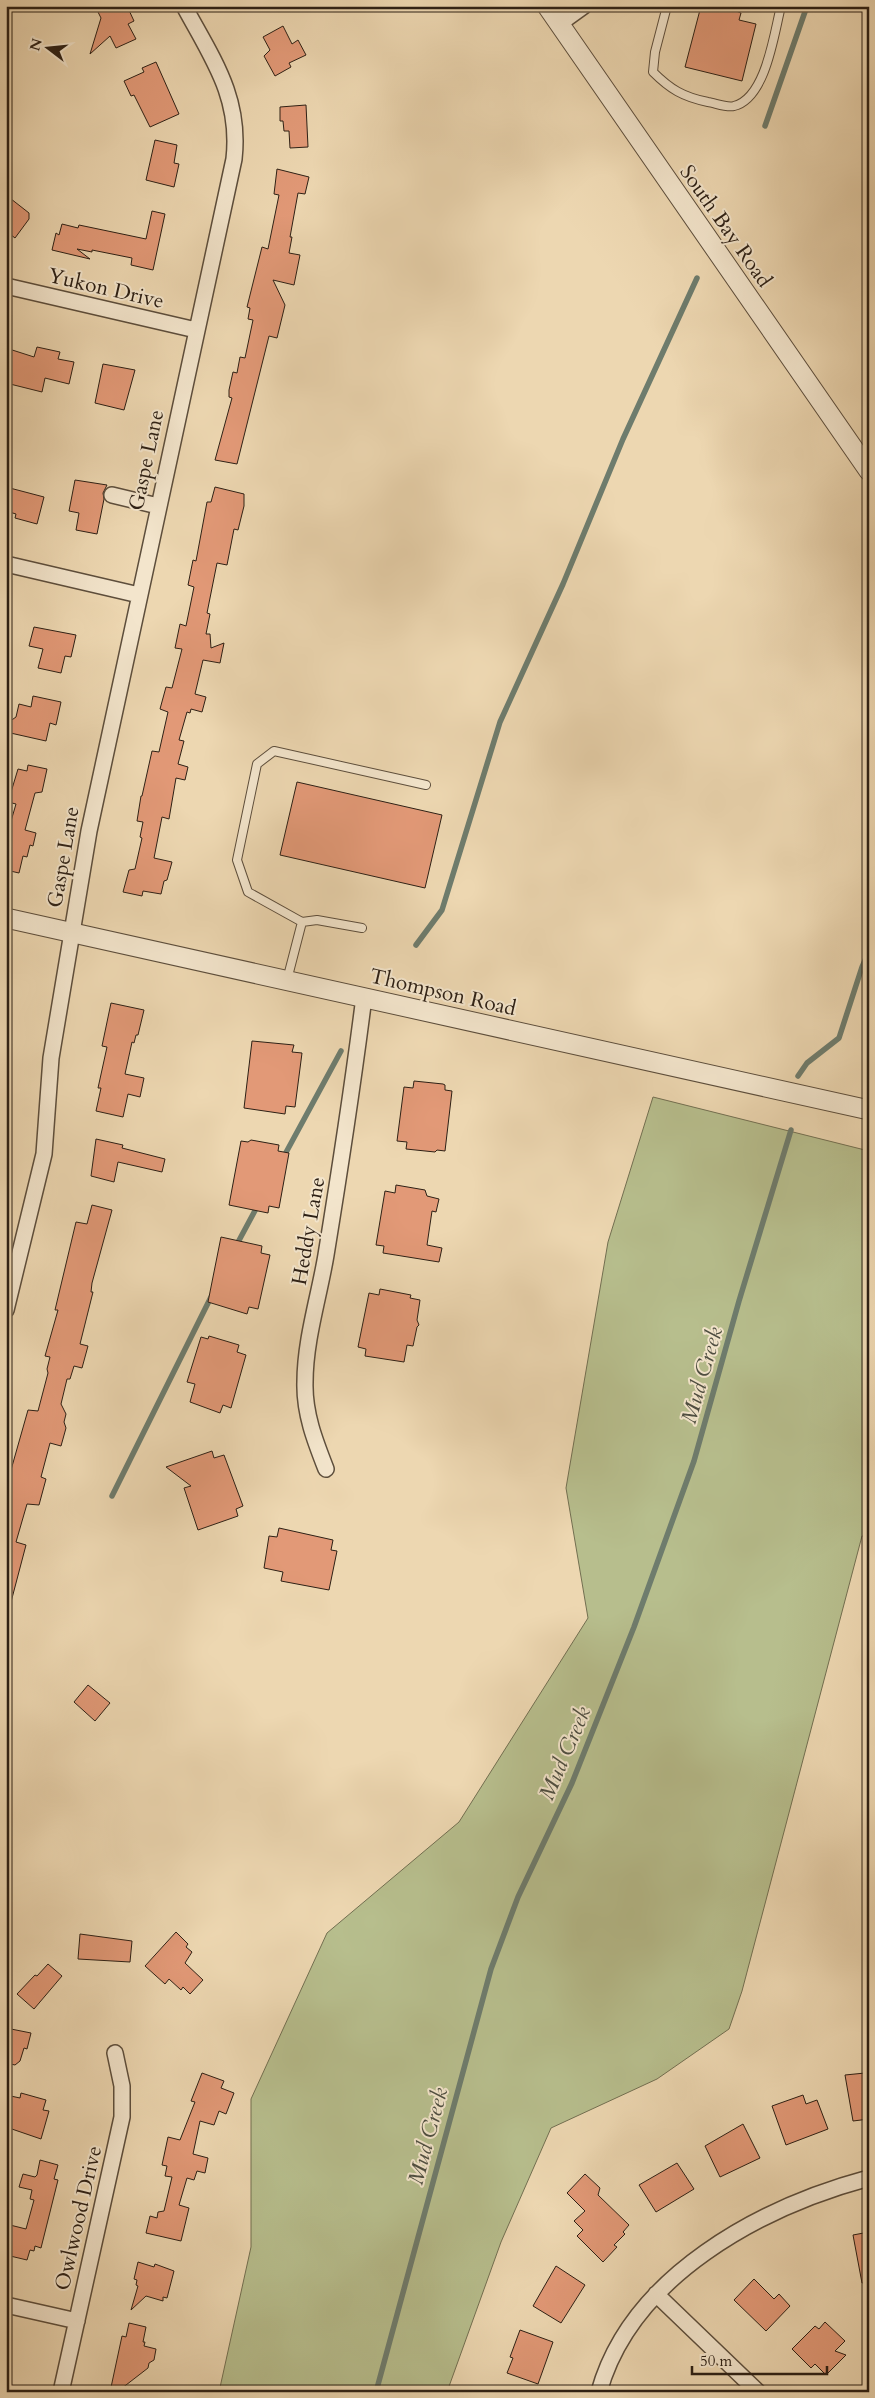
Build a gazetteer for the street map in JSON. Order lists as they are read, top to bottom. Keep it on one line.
{"streets":{"street":["South Bay Road","Yukon Drive","Gaspe Lane","Thompson Road","Heddy Lane","Owlwood Drive"]},"crossings":[["Yukon Drive","Gaspe Lane"],["Gaspe Lane","Thompson Road"],["Thompson Road","Heddy Lane"]],"water":["Mud Creek"],"scale_bar":"50 m","north":"left"}
